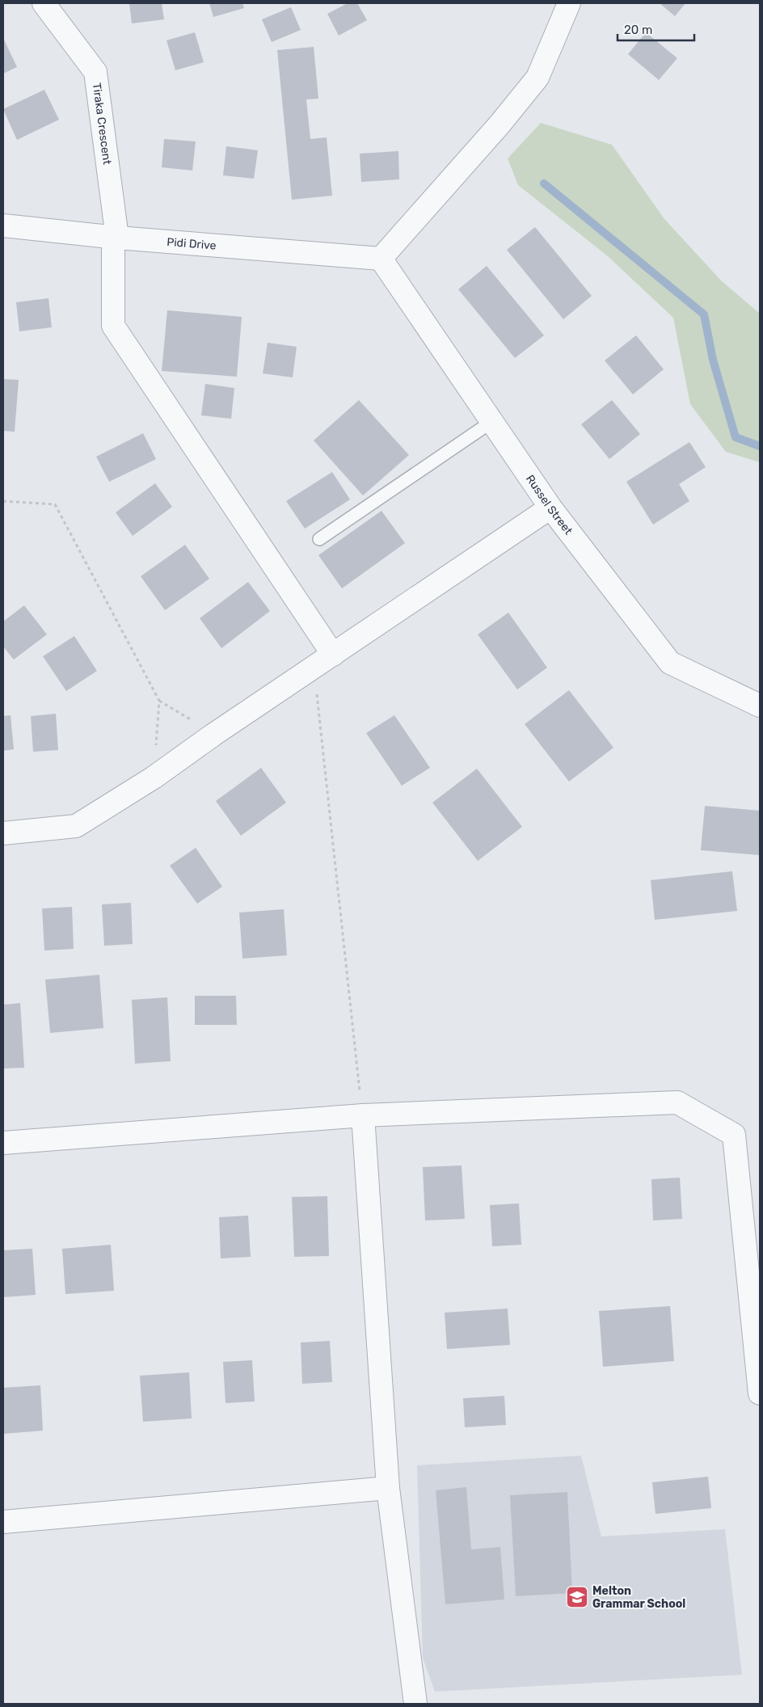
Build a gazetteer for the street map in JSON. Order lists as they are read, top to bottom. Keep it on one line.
{"streets":{"street":["Tiraka Crescent","Pidi Drive","Russel Street"]},"crossings":[["Tiraka Crescent","Pidi Drive"],["Pidi Drive","Russel Street"]],"places":{"school or university":["Melton Grammar School"]},"scale_bar":"20 m"}
